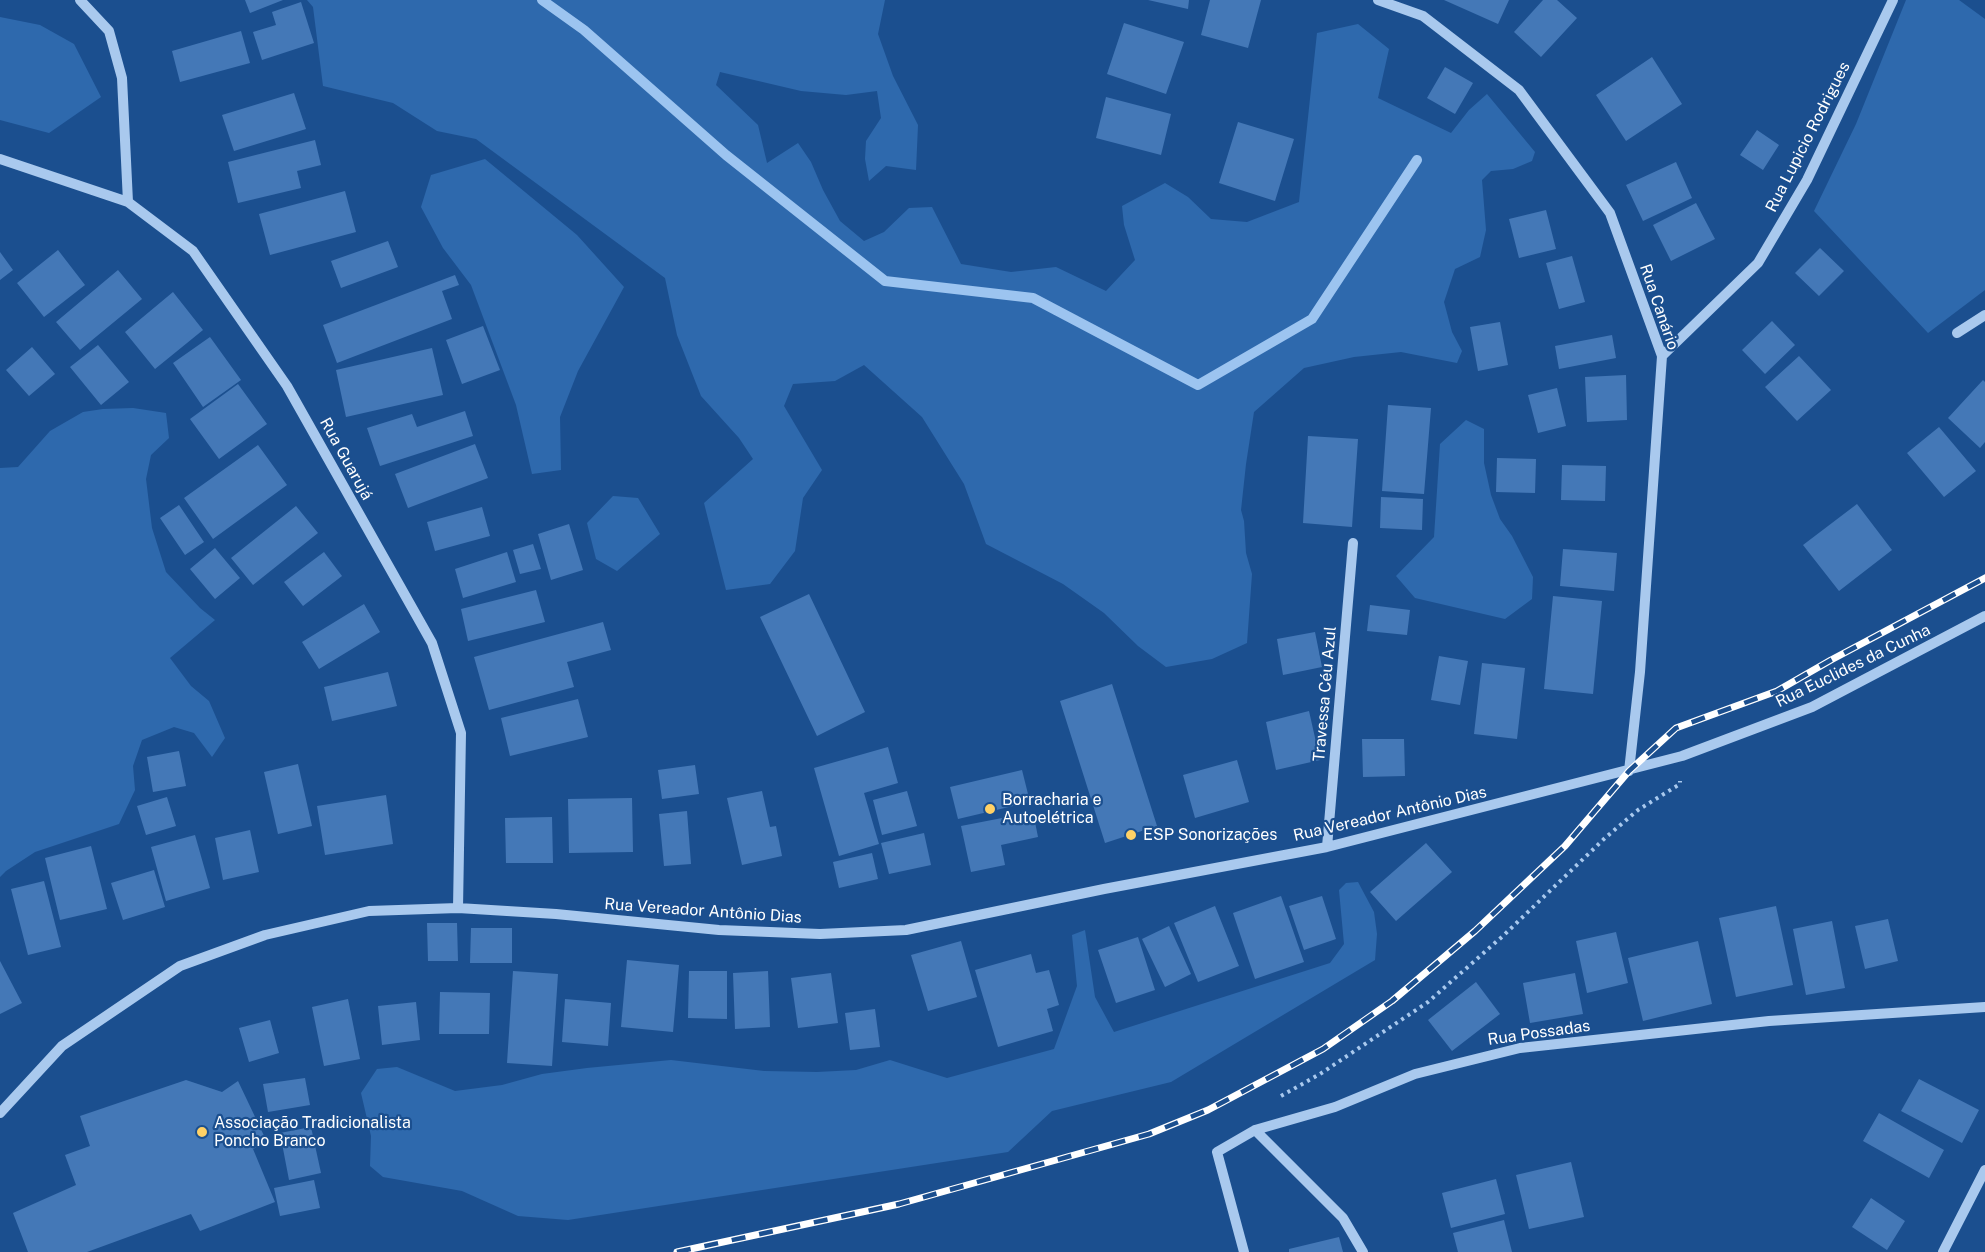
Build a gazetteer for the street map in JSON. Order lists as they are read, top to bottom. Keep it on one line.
{"streets":{"street":["Rua Lupicio Rodrigues","Rua Canário","Rua Guarujá","Rua Euclides da Cunha","Travessa Céu Azul","Rua Vereador Antônio Dias","Rua Possadas"]},"crossings":[["Rua Lupicio Rodrigues","Rua Canário"],["Rua Canário","Rua Euclides da Cunha"],["Rua Canário","Rua Vereador Antônio Dias"],["Rua Guarujá","Rua Vereador Antônio Dias"],["Rua Euclides da Cunha","Rua Vereador Antônio Dias"],["Travessa Céu Azul","Rua Vereador Antônio Dias"]],"places":["Borracharia e Autoelétrica","ESP Sonorizações","Associação Tradicionalista Poncho Branco"]}
